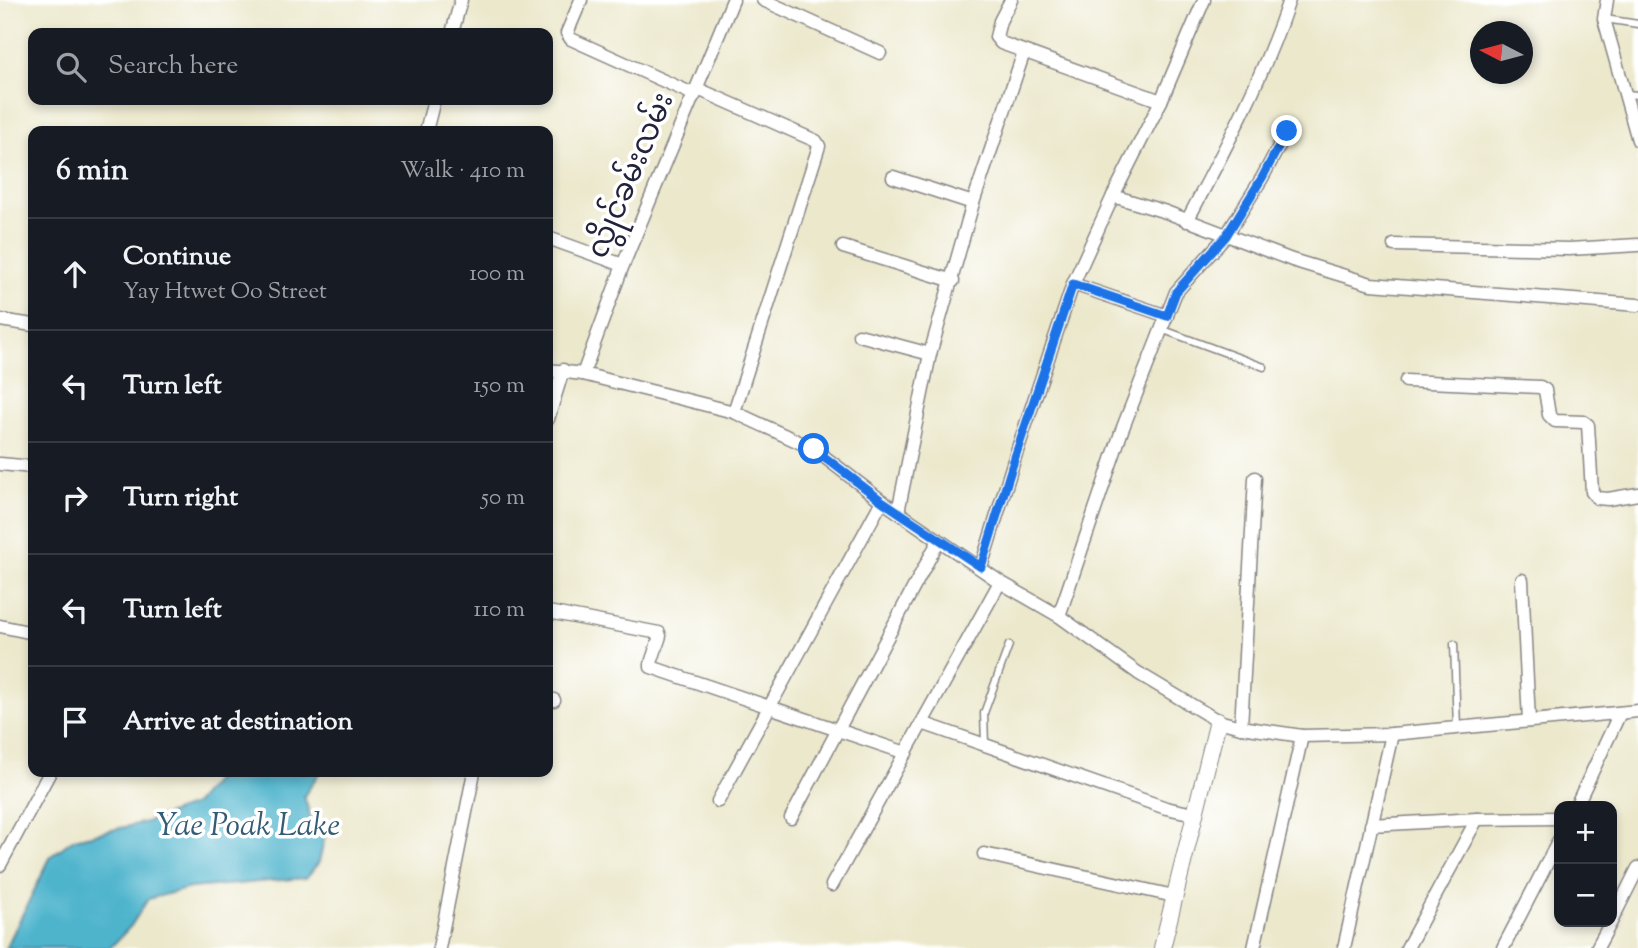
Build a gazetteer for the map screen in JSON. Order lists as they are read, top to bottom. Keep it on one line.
{"streets":{"street":["လွိုင်ခမ်းလမ်း"]},"water":["Yae Poak Lake"],"north":"left","page":{"search":"Search here","heading":["6 min","Walk · 410 m"],"list":[["Continue","Yay Htwet Oo Street","100 m"],["Turn left","150 m"],["Turn right","50 m"],["Turn left","110 m"],"Arrive at destination"],"map_buttons":["+","−"]}}
